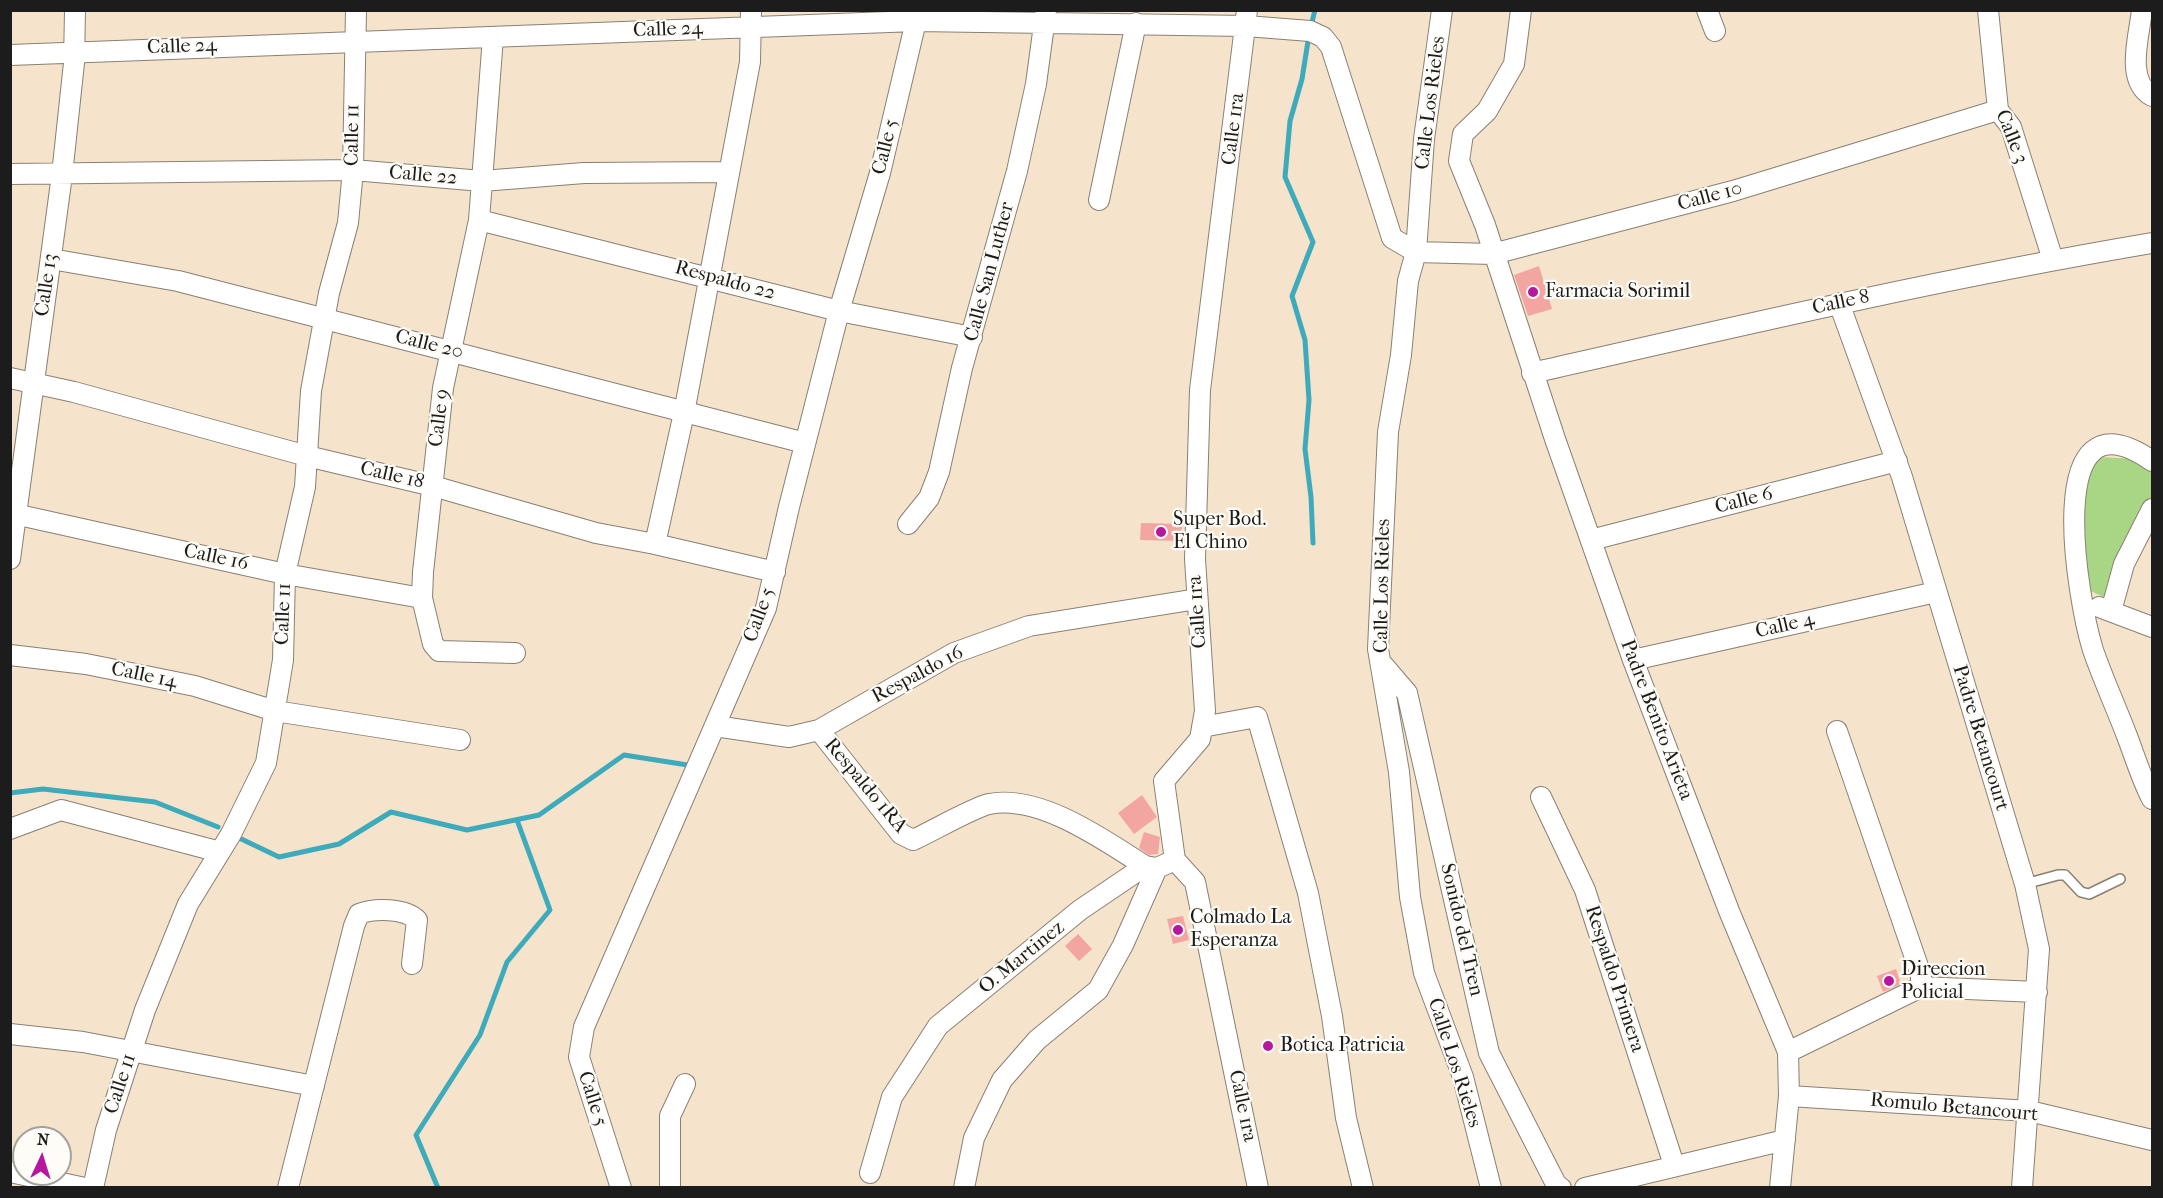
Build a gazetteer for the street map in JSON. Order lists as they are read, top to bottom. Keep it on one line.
{"streets":{"street":["Calle 24","Calle Los Rieles","Calle 1ra","Calle 11","Calle 3","Calle 5","Calle 22","Calle 10","Calle San Luther","Respaldo 22","Calle 13","Calle 8","Calle 20","Calle 9","Calle 18","Calle 6","Calle 16","Calle 4","Respaldo 16","Calle 14","Padre Benito Arieta","Padre Betancourt","Respaldo 1RA","Sonido del Tren","O. Martinez","Respaldo Primera","Romulo Betancourt"]},"crossings":[["Calle 24","Calle Los Rieles"],["Calle 24","Calle 1ra"],["Calle 24","Calle 11"],["Calle 24","Calle 5"],["Calle 24","Calle 10"],["Calle 24","Calle San Luther"],["Calle 24","Calle 13"],["Calle 24","Calle 9"],["Calle Los Rieles","Calle 10"],["Calle Los Rieles","Sonido del Tren"],["Calle 1ra","Respaldo 16"],["Calle 1ra","Respaldo 1RA"],["Calle 1ra","O. Martinez"],["Calle 11","Calle 22"],["Calle 11","Calle 20"],["Calle 11","Calle 18"],["Calle 11","Calle 16"],["Calle 11","Calle 14"],["Calle 3","Calle 10"],["Calle 3","Calle 8"],["Calle 5","Respaldo 22"],["Calle 5","Calle 20"],["Calle 5","Calle 18"],["Calle 5","Respaldo 16"],["Calle 22","Calle 13"],["Calle 22","Calle 9"],["Calle 10","Padre Benito Arieta"],["Calle San Luther","Respaldo 22"],["Respaldo 22","Calle 9"],["Calle 13","Calle 20"],["Calle 13","Calle 18"],["Calle 13","Calle 16"],["Calle 8","Padre Benito Arieta"],["Calle 8","Padre Betancourt"],["Calle 20","Calle 9"],["Calle 9","Calle 18"],["Calle 9","Calle 16"],["Calle 6","Padre Benito Arieta"],["Calle 6","Padre Betancourt"],["Calle 4","Padre Benito Arieta"],["Calle 4","Padre Betancourt"],["Respaldo 16","Respaldo 1RA"],["Padre Benito Arieta","Romulo Betancourt"],["Padre Betancourt","Romulo Betancourt"],["Respaldo 1RA","O. Martinez"]],"places":["Farmacia Sorimil","Super Bod. El Chino","Colmado La Esperanza","Direccion Policial","Botica Patricia"],"north":"top"}
